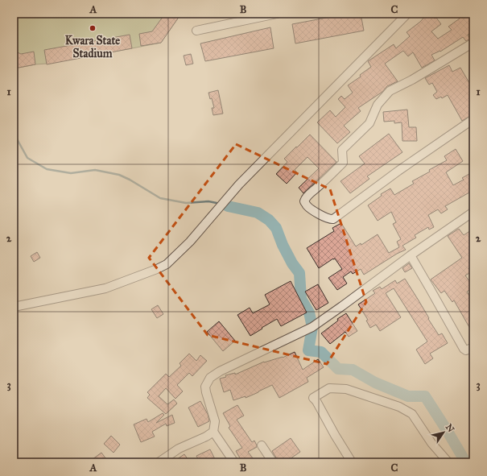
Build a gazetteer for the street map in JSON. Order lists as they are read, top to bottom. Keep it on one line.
{"places":["Kwara State Stadium"],"north":"top right","grid":{"columns":["A","B","C"],"rows":["1","2","3"]}}
